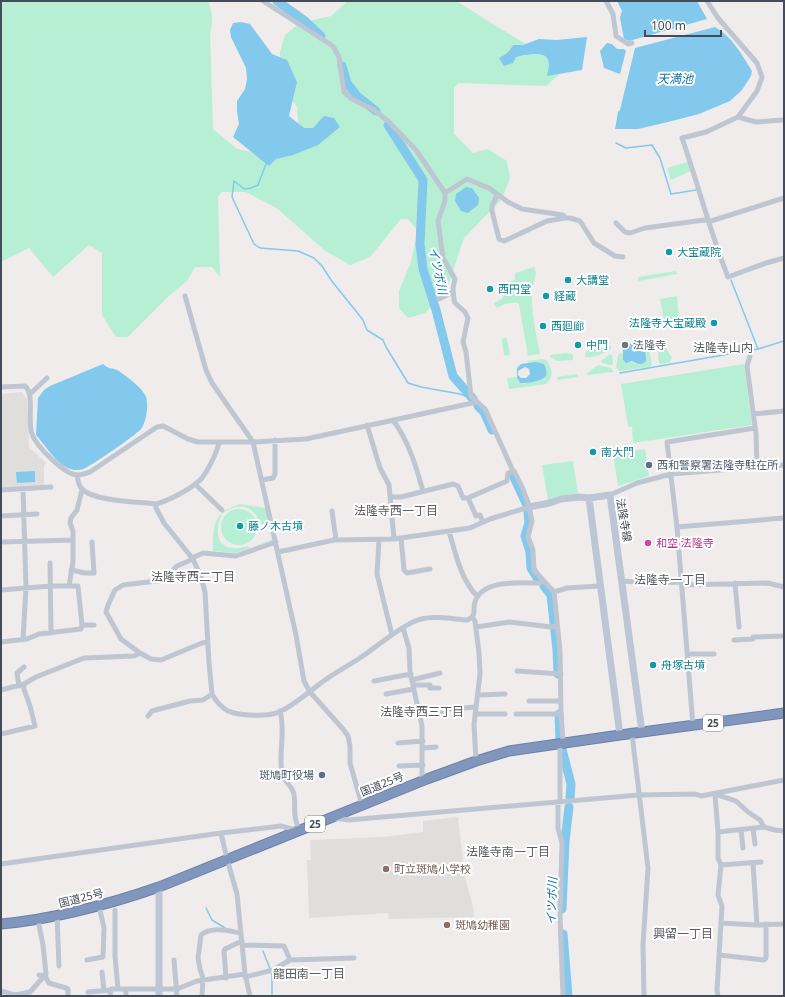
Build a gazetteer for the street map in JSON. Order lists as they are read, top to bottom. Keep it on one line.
{"streets":{"highway":["25","国道25号"],"main road":["法隆寺線"]},"crossings":[["法隆寺線","国道25号"]],"districts":["法隆寺山内","法隆寺西一丁目","法隆寺西二丁目","法隆寺一丁目","法隆寺西三丁目","法隆寺南一丁目","興留一丁目","龍田南一丁目"],"water":["天満池","イツボ川"],"places":["大宝蔵院","大講堂","西円堂","経蔵","法隆寺大宝蔵殿","西廻廊","中門","法隆寺","南大門","西和警察署法隆寺駐在所","藤ノ木古墳","和空 法隆寺","舟塚古墳","斑鳩町役場","町立斑鳩小学校","斑鳩幼稚園"],"scale_bar":"100 m"}
